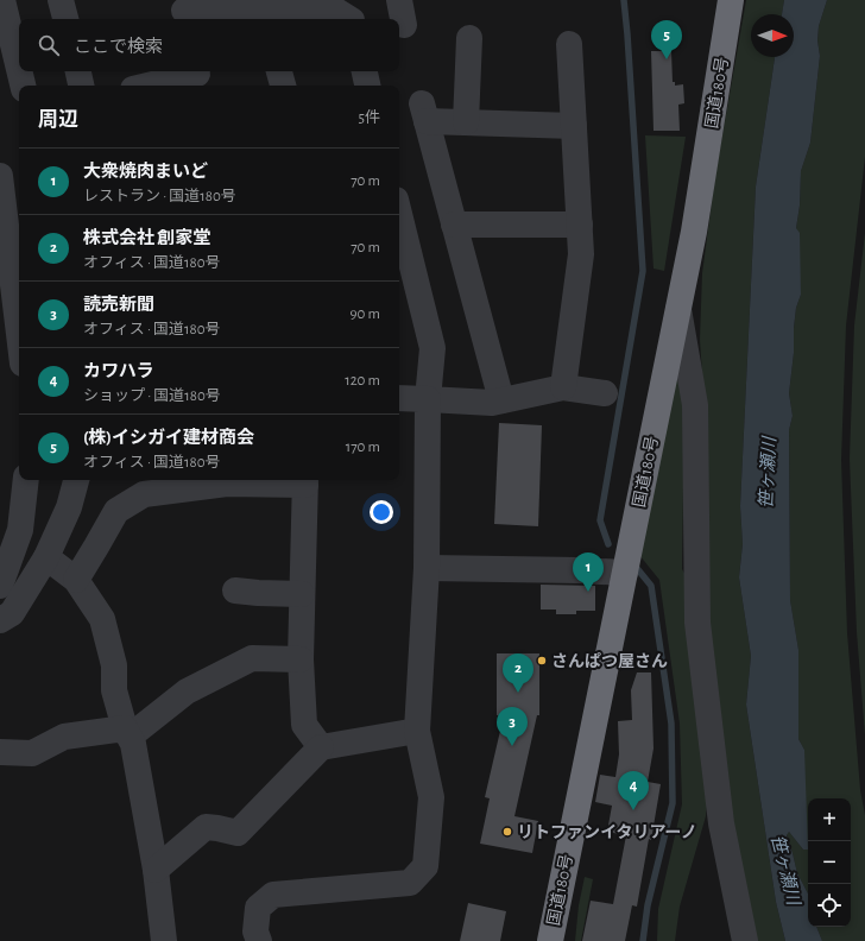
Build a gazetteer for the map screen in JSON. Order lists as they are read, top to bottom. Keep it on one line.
{"streets":{"highway":["国道180号"]},"water":["笹ヶ瀬川"],"places":["さんぱつ屋さん","リトファンイタリアーノ"],"north":"right","page":{"search":"ここで検索","pins":["5","1","2","3","4"],"heading":["周辺","5件"],"list":[{"mark":"1","name":"大衆焼肉まいど","note":"レストラン · 国道180号","value":"70 m"},{"mark":"2","name":"株式会社 創家堂","note":"オフィス · 国道180号","value":"70 m"},{"mark":"3","name":"読売新聞","note":"オフィス · 国道180号","value":"90 m"},{"mark":"4","name":"カワハラ","note":"ショップ · 国道180号","value":"120 m"},{"mark":"5","name":"(株)イシガイ建材商会","note":"オフィス · 国道180号","value":"170 m"}],"map_buttons":["+","−"]}}
